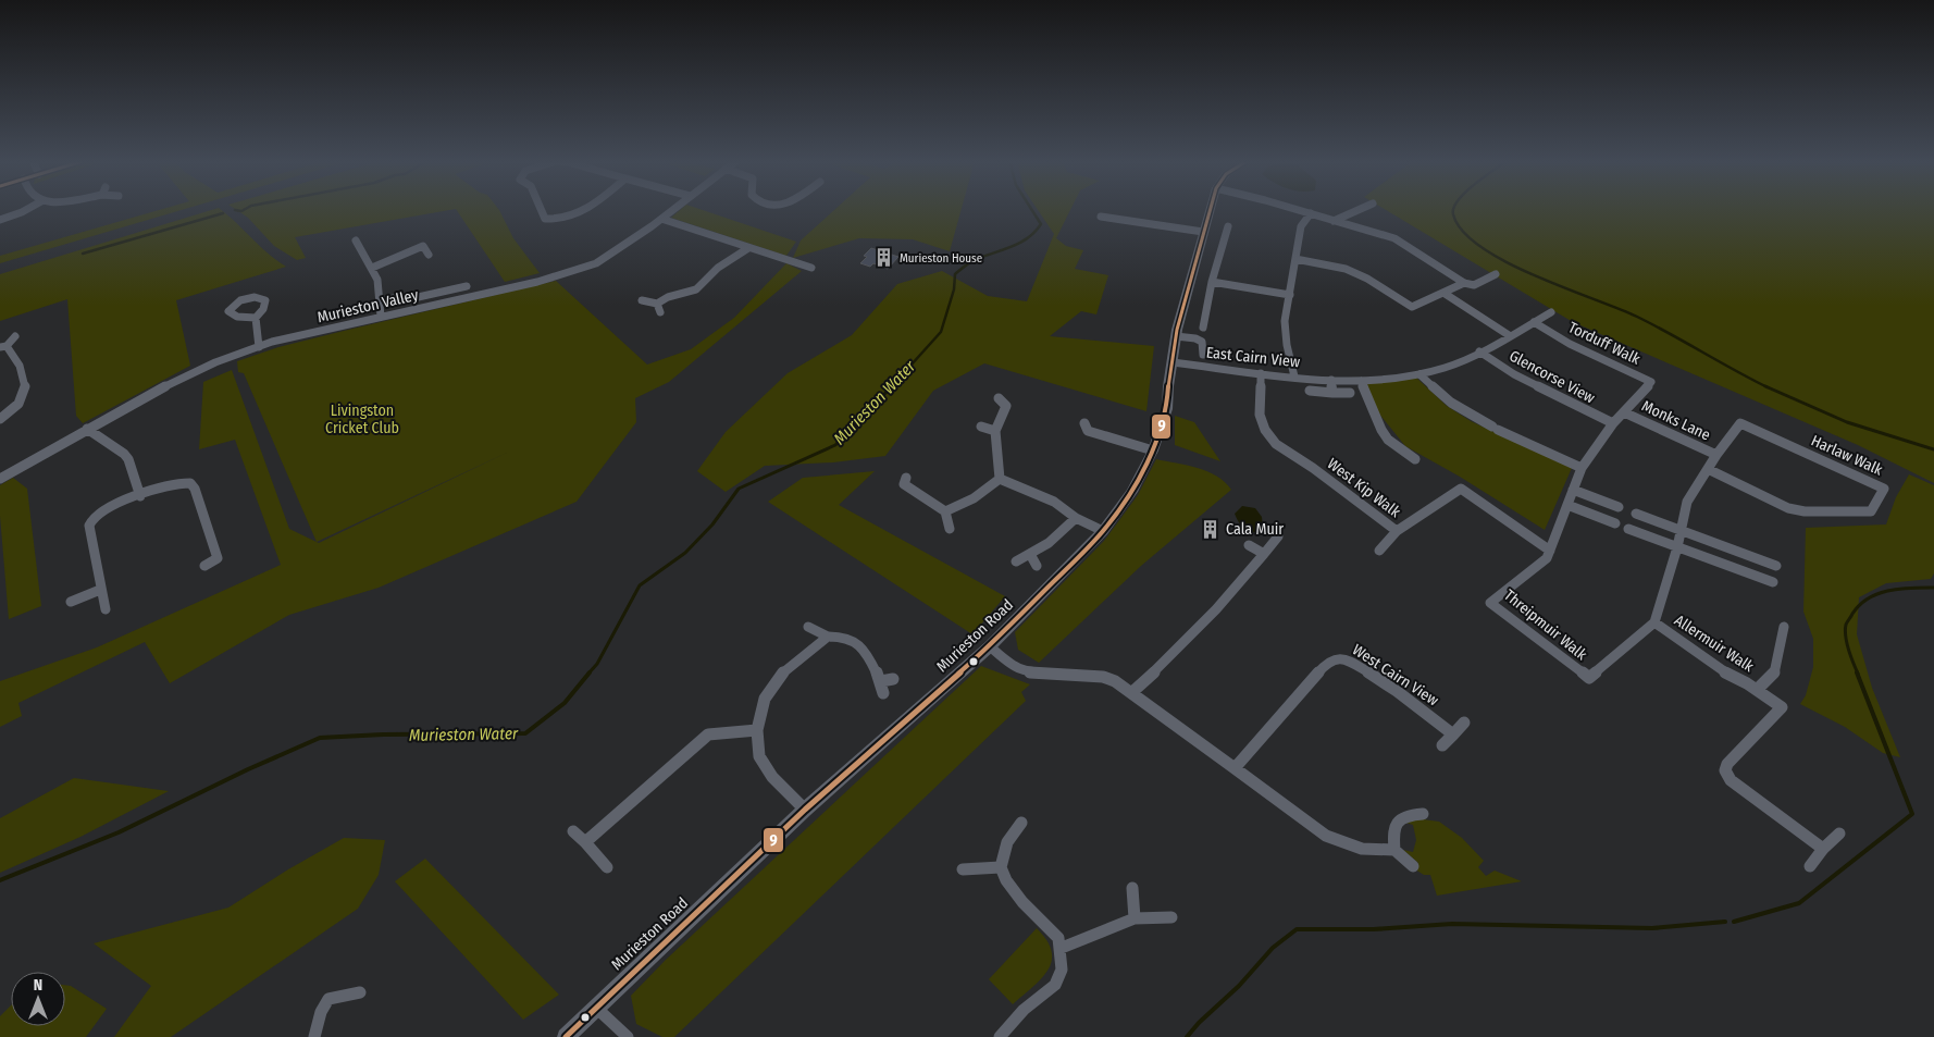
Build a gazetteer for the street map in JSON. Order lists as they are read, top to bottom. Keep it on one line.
{"streets":{"street":["Murieston Valley","Torduff Walk","East Cairn View","Glencorse View","Monks Lane","Harlaw Walk","West Kip Walk","Threipmuir Walk","Murieston Road","Allermuir Walk","West Cairn View"]},"crossings":[["Torduff Walk","East Cairn View"],["Torduff Walk","Glencorse View"],["Torduff Walk","Monks Lane"],["Torduff Walk","West Kip Walk"],["Torduff Walk","Threipmuir Walk"],["East Cairn View","Glencorse View"],["East Cairn View","West Kip Walk"],["East Cairn View","Murieston Road"],["Monks Lane","Harlaw Walk"],["West Kip Walk","Threipmuir Walk"],["Threipmuir Walk","Allermuir Walk"]],"water":["Murieston Water"],"parks":["Livingston Cricket Club"],"places":{"building":["Murieston House","Cala Muir"]},"lines":["transit line 9"],"north":"top"}
